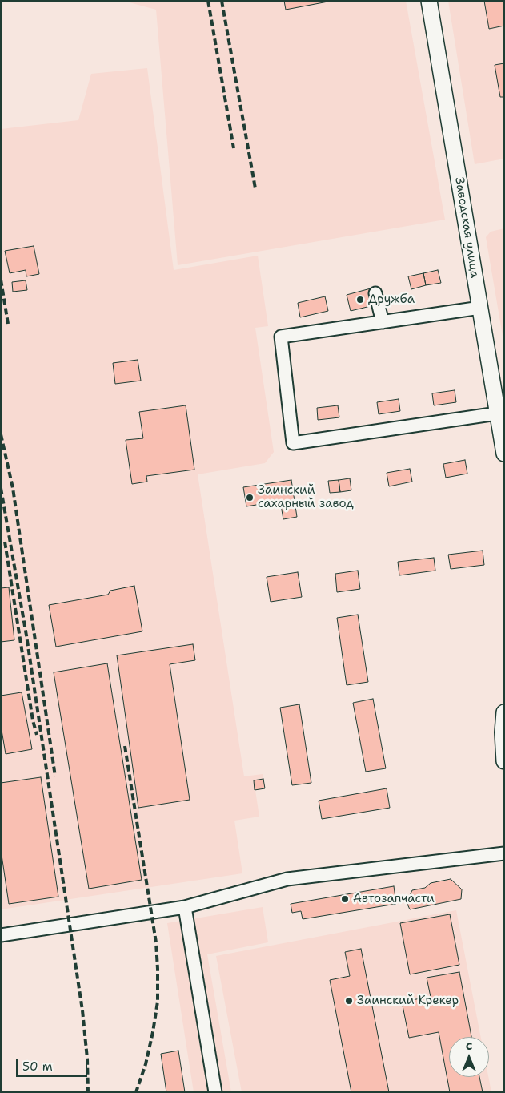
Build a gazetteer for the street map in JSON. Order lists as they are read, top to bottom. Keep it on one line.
{"streets":{"main road":["Заводская улица"]},"places":["Дружба","Заинский сахарный завод","Автозапчасти","Заинский Крекер"],"scale_bar":"50 m","north":"top"}
